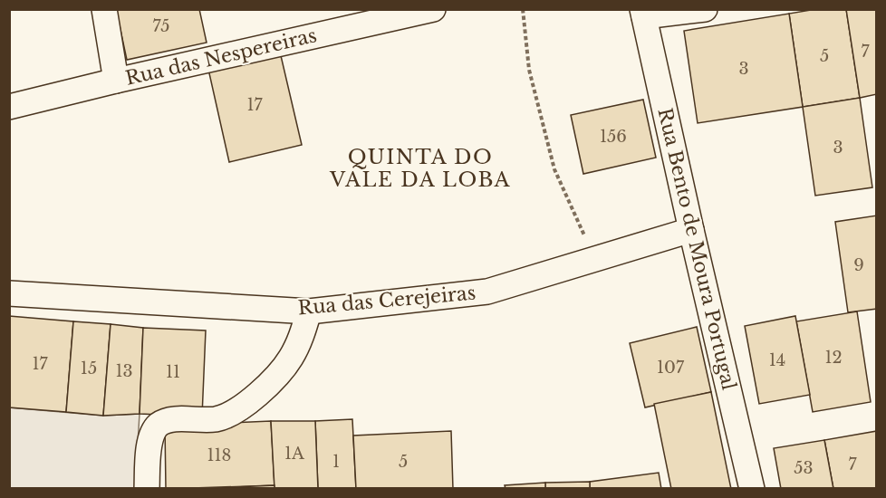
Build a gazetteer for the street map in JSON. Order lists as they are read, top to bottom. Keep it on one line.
{"streets":{"street":["Rua das Nespereiras","Rua Bento de Moura Portugal","Rua das Cerejeiras"]},"crossings":[["Rua Bento de Moura Portugal","Rua das Cerejeiras"]],"districts":["QUINTA DO VALE DA LOBA"],"house_numbers":["75","7","5","3","17","156","3","9","12","14","17","107","15","13","11","1A","118","1","5","7","53"]}
